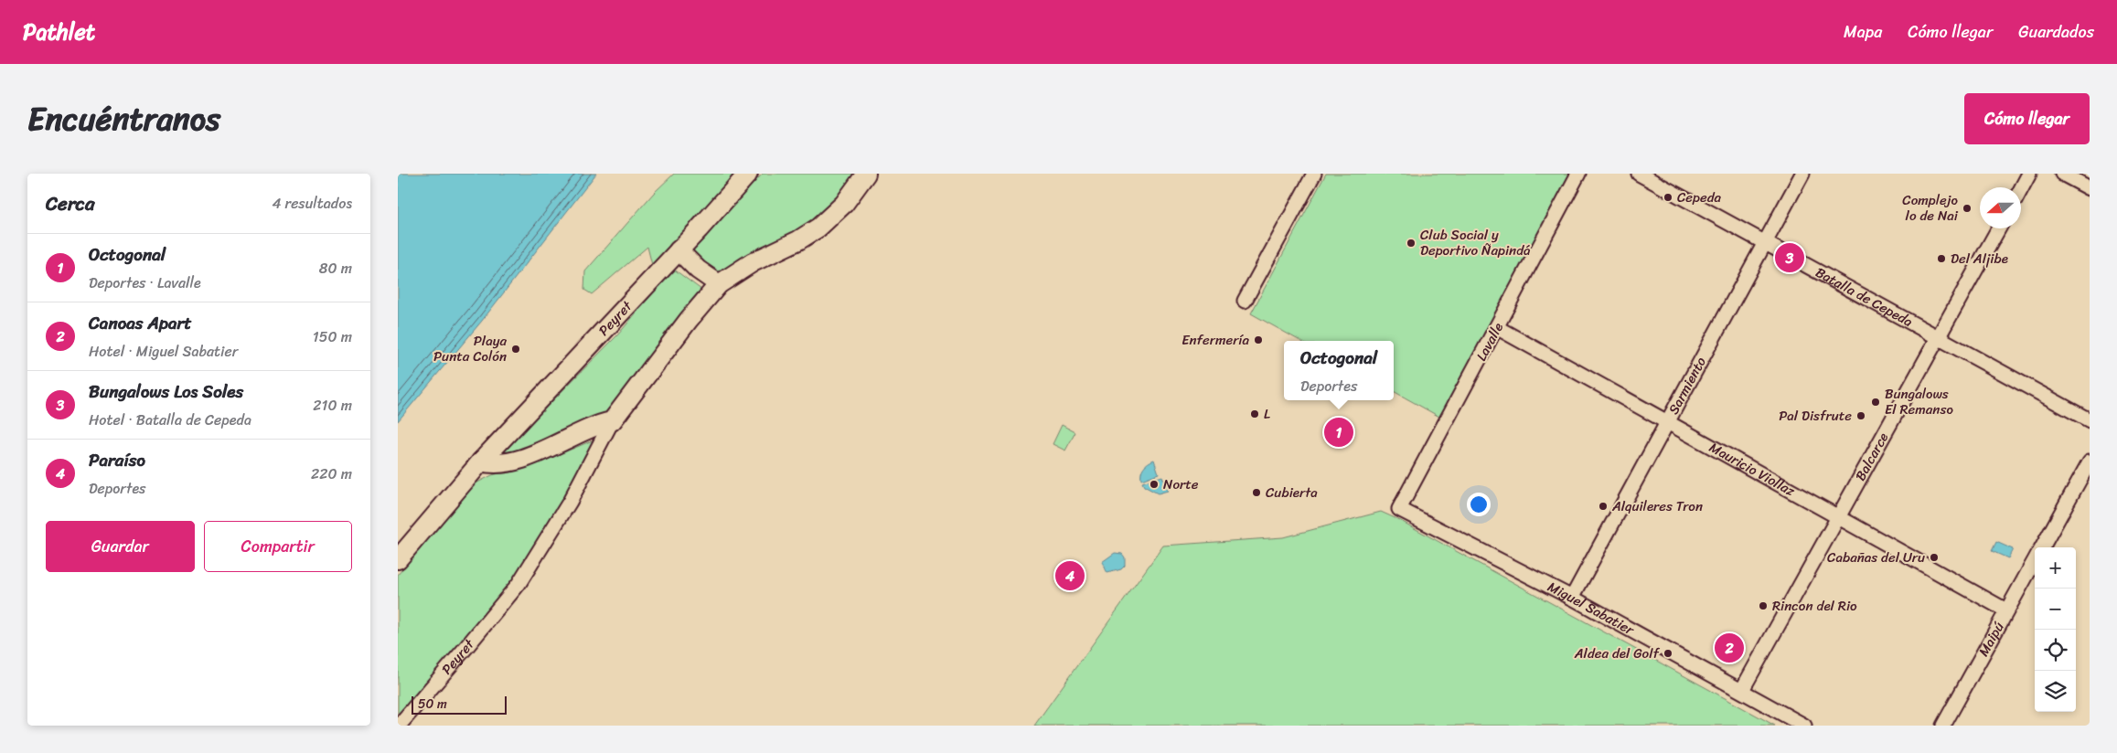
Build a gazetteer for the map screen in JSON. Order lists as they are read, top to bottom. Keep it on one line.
{"streets":{"street":["Batalla de Cepeda","Peyret","Lavalle","Sarmiento","Balcarce","Mauricio Viollaz","Miguel Sabatier","Maipú"]},"crossings":[["Batalla de Cepeda","Sarmiento"],["Batalla de Cepeda","Balcarce"],["Lavalle","Mauricio Viollaz"],["Lavalle","Miguel Sabatier"],["Sarmiento","Mauricio Viollaz"],["Sarmiento","Miguel Sabatier"],["Balcarce","Mauricio Viollaz"],["Balcarce","Miguel Sabatier"],["Mauricio Viollaz","Maipú"]],"places":["Cepeda","Complejo lo de Nai","Club Social y Deportivo Ñapindá","Del Aljibe","Enfermería","Playa Punta Colón","Bungalows El Remanso","L","Pal Disfrute","Norte","Cubierta","Alquileres Tron","Cabañas del Uru","Rincon del Rio","Aldea del Golf"],"scale_bar":"50 m","north":"left","page":{"header":"Pathlet","nav":["Mapa","Cómo llegar","Guardados"],"title":"Encuéntranos","buttons":["Cómo llegar",["Guardar","Compartir"]],"heading":["Cerca","4 resultados"],"list":[{"mark":"1","name":"Octogonal","note":"Deportes · Lavalle","value":"80 m"},{"mark":"2","name":"Canoas Apart","note":"Hotel · Miguel Sabatier","value":"150 m"},{"mark":"3","name":"Bungalows Los Soles","note":"Hotel · Batalla de Cepeda","value":"210 m"},{"mark":"4","name":"Paraíso","note":"Deportes","value":"220 m"}],"pins":["3","1","4","2"],"popup":["Octogonal","Deportes"],"map_buttons":["+","−"],"scale":"50 m"}}
